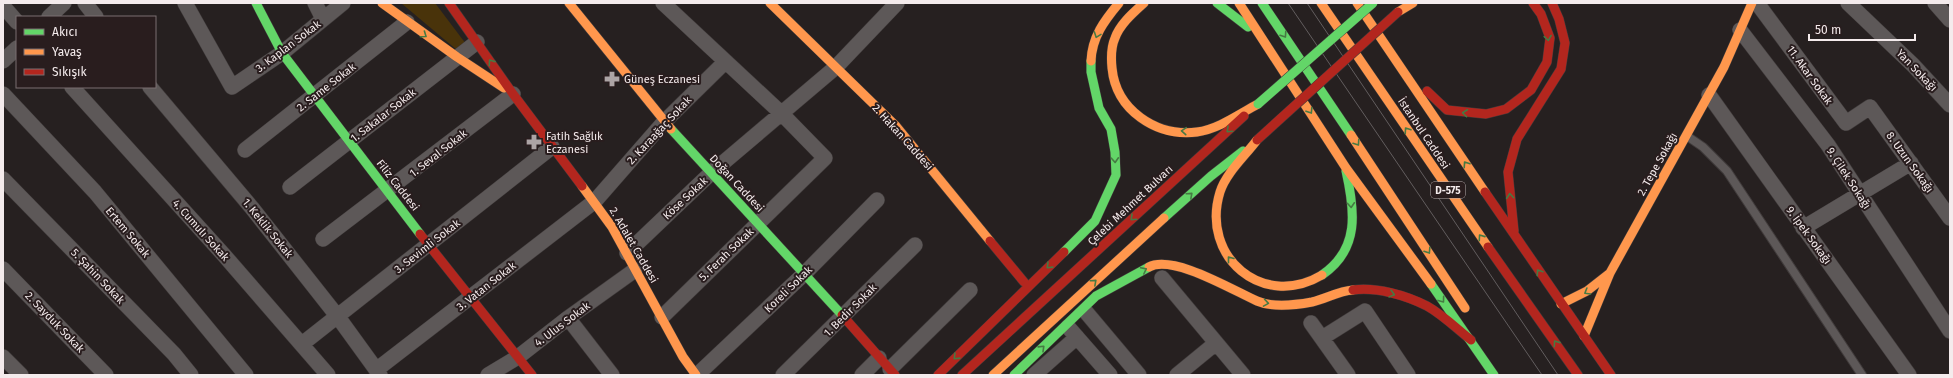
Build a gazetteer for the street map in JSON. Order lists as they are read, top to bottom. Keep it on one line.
{"streets":{"main road":["İstanbul Caddesi","2. Hakan Caddesi","2. Tepe Sokağı","Doğan Caddesi","Filiz Caddesi","D-575","Çelebi Mehmet Bulvarı","2. Adalet Caddesi"],"street":["3. Kaplan Sokak","Yan Sokağı","11. Akar Sokak","2. Same Sokak","1. Sakalar Sokak","2. Karaağaç Sokak","1. Seval Sokak","8. Uzun Sokağı","9. Çilek Sokağı","Köse Sokak","1. Keklik Sokak","4. Cumulı Sokak","Ertem Sokak","9. İpek Sokağı","3. Sevimli Sokak","5. Ferah Sokak","5. Şahin Sokak","3. Vatan Sokak","Koreli Sokak","1. Bedir Sokak","2. Sayduk Sokak","4. Ulus Sokak"]},"crossings":[["3. Kaplan Sokak","Filiz Caddesi"],["11. Akar Sokak","8. Uzun Sokağı"],["2. Same Sokak","Filiz Caddesi"],["2. Same Sokak","2. Adalet Caddesi"],["1. Sakalar Sokak","Filiz Caddesi"],["1. Sakalar Sokak","2. Adalet Caddesi"],["2. Karaağaç Sokak","Doğan Caddesi"],["2. Karaağaç Sokak","2. Adalet Caddesi"],["2. Karaağaç Sokak","3. Vatan Sokak"],["2. Hakan Caddesi","Köse Sokak"],["1. Seval Sokak","Filiz Caddesi"],["1. Seval Sokak","2. Adalet Caddesi"],["2. Tepe Sokağı","9. Çilek Sokağı"],["2. Tepe Sokağı","9. İpek Sokağı"],["Doğan Caddesi","Köse Sokak"],["Doğan Caddesi","5. Ferah Sokak"],["Doğan Caddesi","Koreli Sokak"],["Doğan Caddesi","1. Bedir Sokak"],["Filiz Caddesi","3. Sevimli Sokak"],["Filiz Caddesi","3. Vatan Sokak"],["Filiz Caddesi","4. Ulus Sokak"],["Köse Sokak","2. Adalet Caddesi"],["Köse Sokak","5. Ferah Sokak"],["1. Keklik Sokak","3. Sevimli Sokak"],["1. Keklik Sokak","3. Vatan Sokak"],["4. Cumulı Sokak","3. Sevimli Sokak"],["2. Adalet Caddesi","3. Sevimli Sokak"],["2. Adalet Caddesi","5. Ferah Sokak"],["2. Adalet Caddesi","3. Vatan Sokak"],["2. Adalet Caddesi","Koreli Sokak"],["2. Adalet Caddesi","4. Ulus Sokak"]],"places":{"pharmacy":["Güneş Eczanesi","Fatih Sağlık Eczanesi"]},"legend":["Akıcı","Yavaş","Sıkışık"],"scale_bar":"50 m"}
